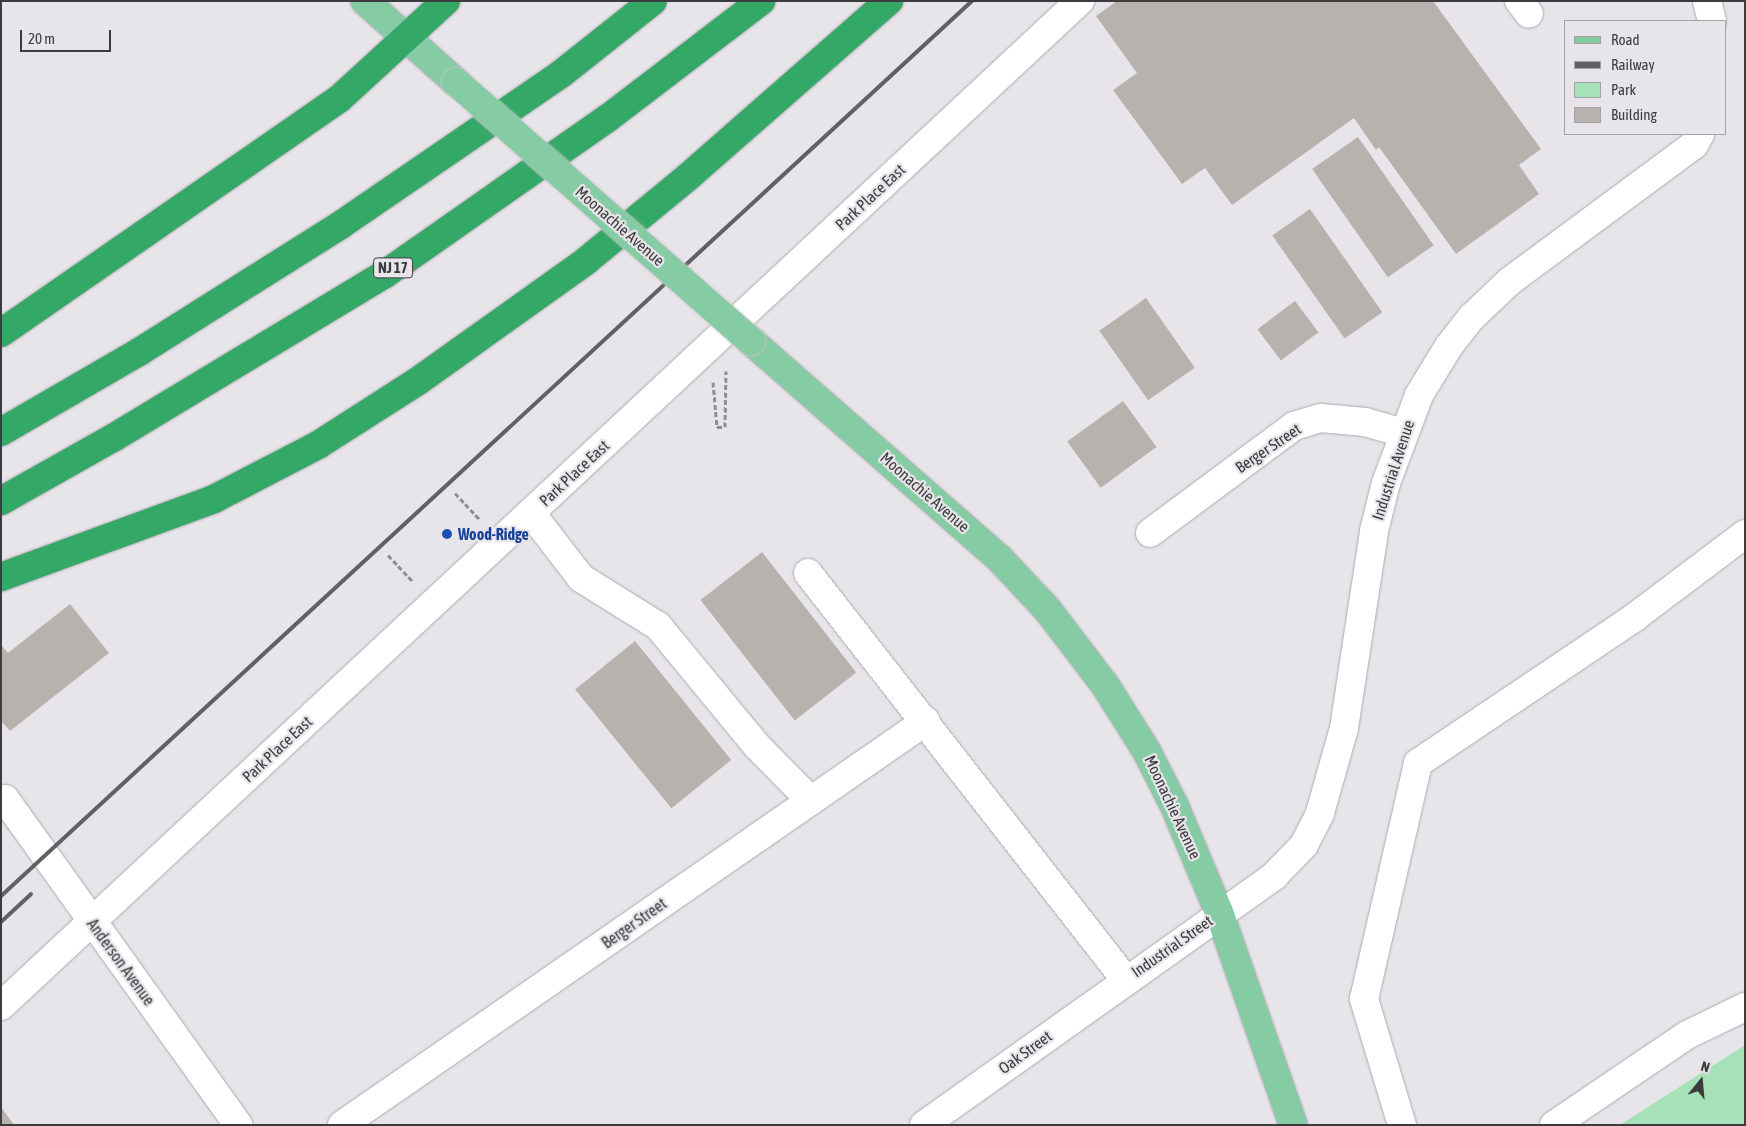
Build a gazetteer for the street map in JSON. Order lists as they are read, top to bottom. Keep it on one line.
{"streets":{"highway":["NJ 17"],"main road":["Moonachie Avenue"],"street":["Park Place East","Berger Street","Industrial Avenue","Industrial Street","Anderson Avenue","Oak Street"]},"crossings":[["Park Place East","Anderson Avenue"],["Moonachie Avenue","Industrial Avenue"],["Moonachie Avenue","Industrial Street"],["Berger Street","Industrial Avenue"],["Industrial Avenue","Industrial Street"],["Industrial Street","Oak Street"]],"places":["Wood-Ridge"],"legend":["Road","Railway","Park","Building"],"scale_bar":"20 m","north":"top"}
